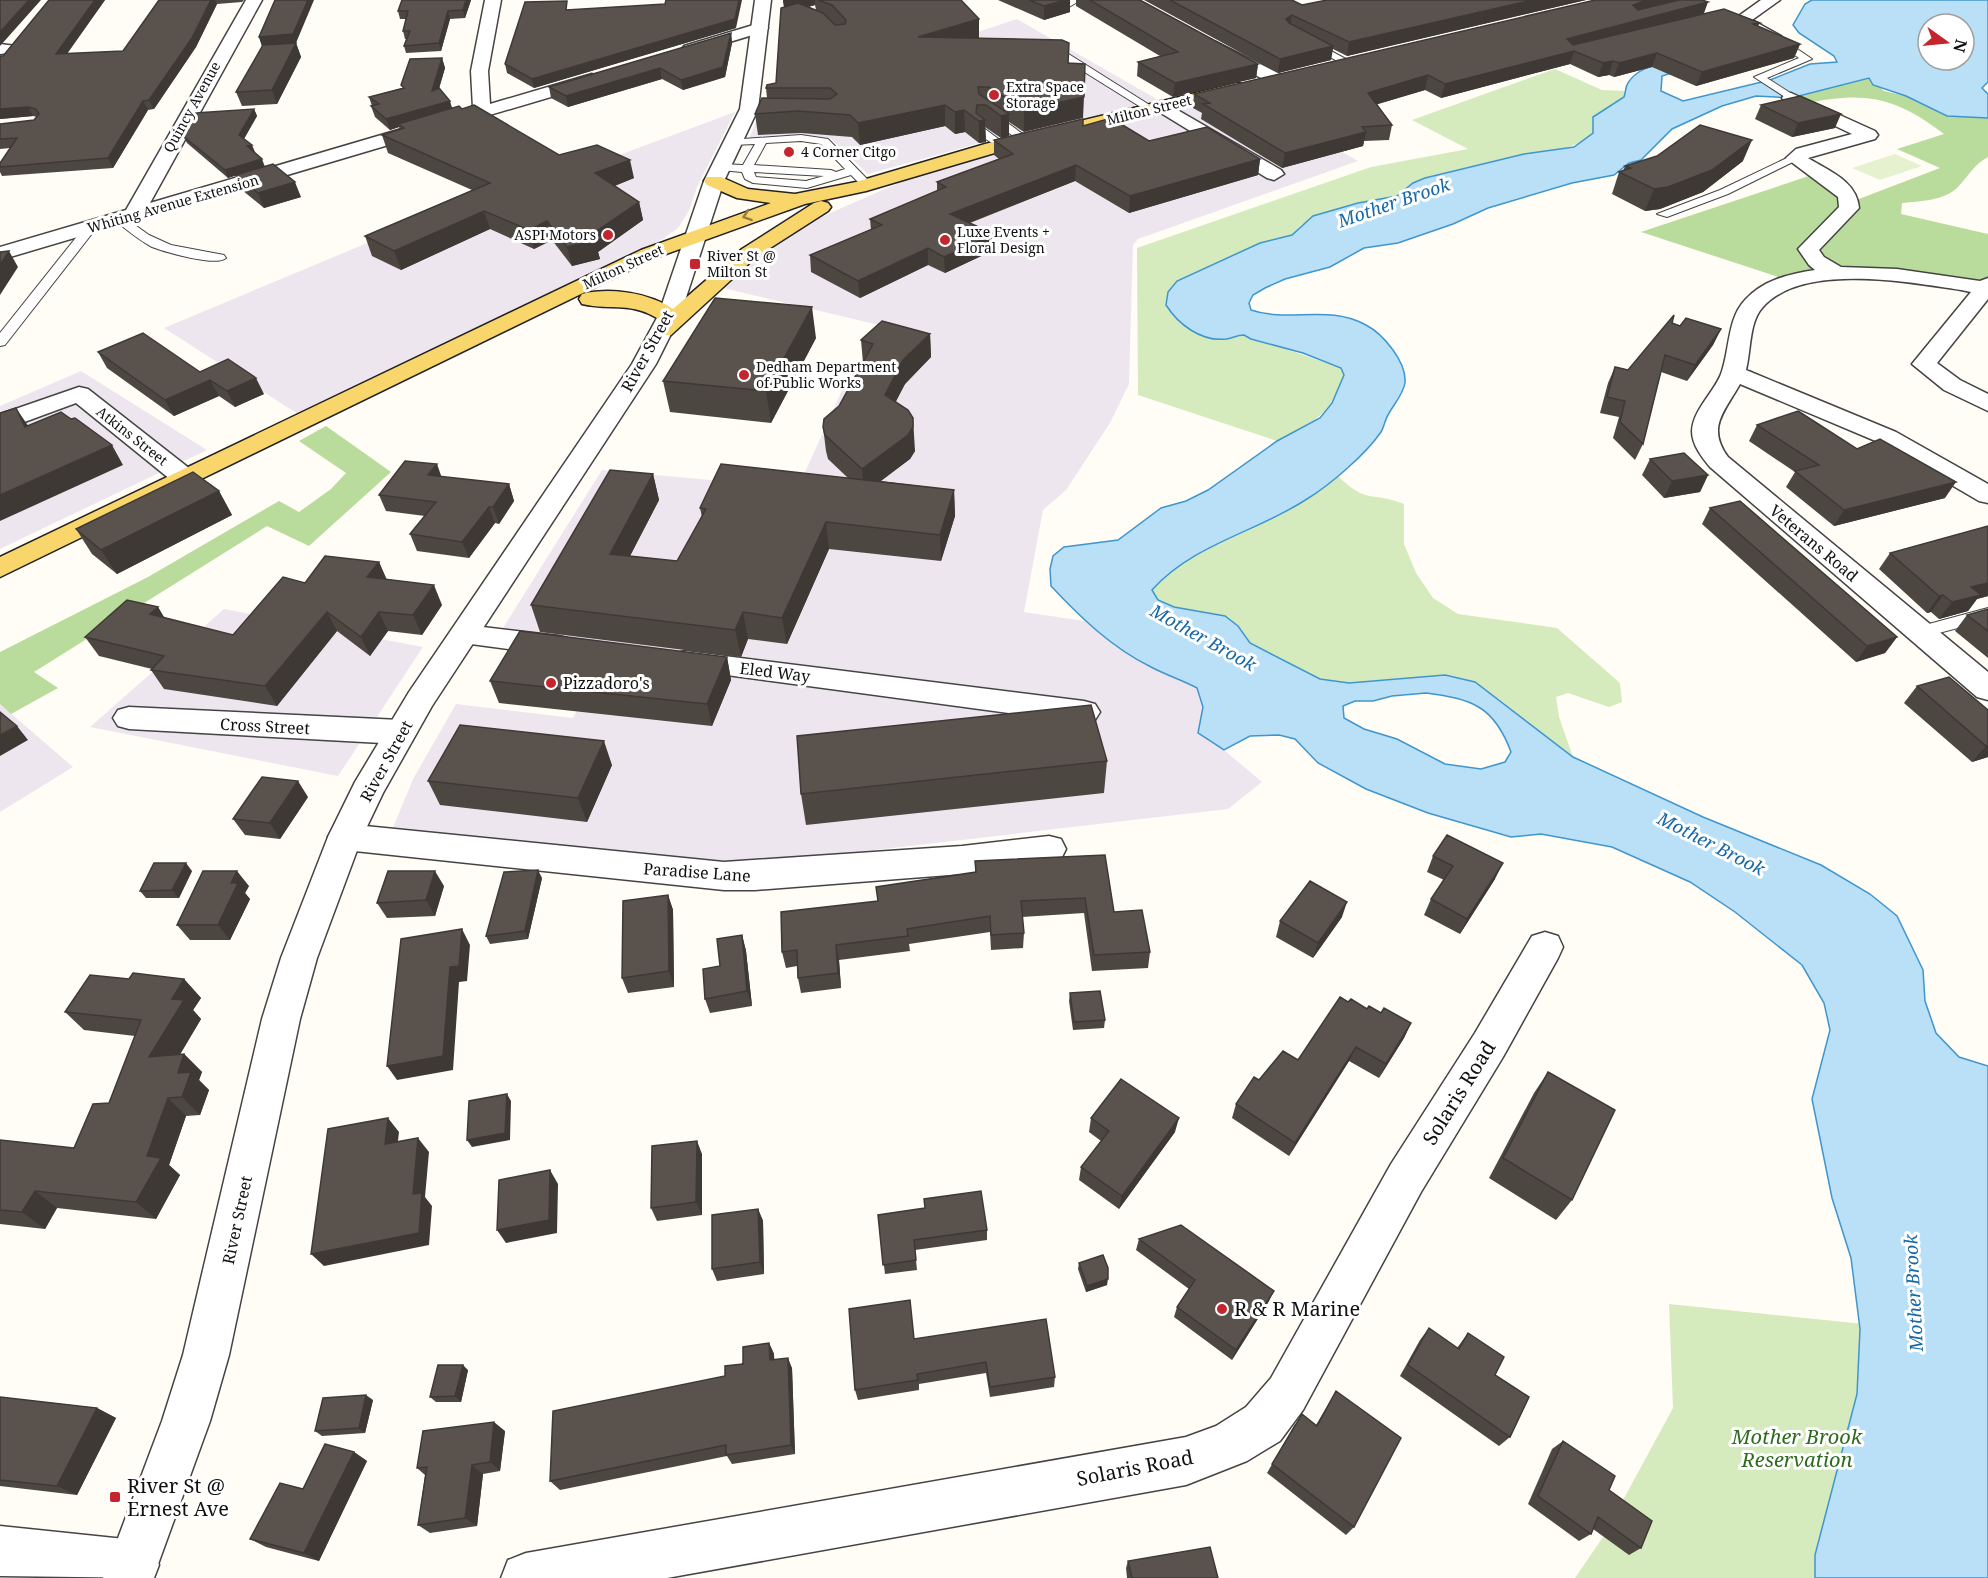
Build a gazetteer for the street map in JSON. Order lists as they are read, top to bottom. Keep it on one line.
{"streets":{"main road":["Milton Street"],"street":["Quincy Avenue","Whiting Avenue Extension","River Street","Atkins Street","Veterans Road","Eled Way","Cross Street","Paradise Lane","Solaris Road"]},"crossings":[["Quincy Avenue","Whiting Avenue Extension"],["Milton Street","River Street"],["Milton Street","Atkins Street"],["River Street","Cross Street"],["River Street","Paradise Lane"]],"water":["Mother Brook"],"parks":["Mother Brook Reservation"],"places":{"other":["Extra Space Storage","4 Corner Citgo","ASPI Motors","Luxe Events + Floral Design","Dedham Department of Public Works","Pizzadoro's","R & R Marine"],"transit":["River St @ Milton St","River St @ Ernest Ave"]},"north":"right"}
